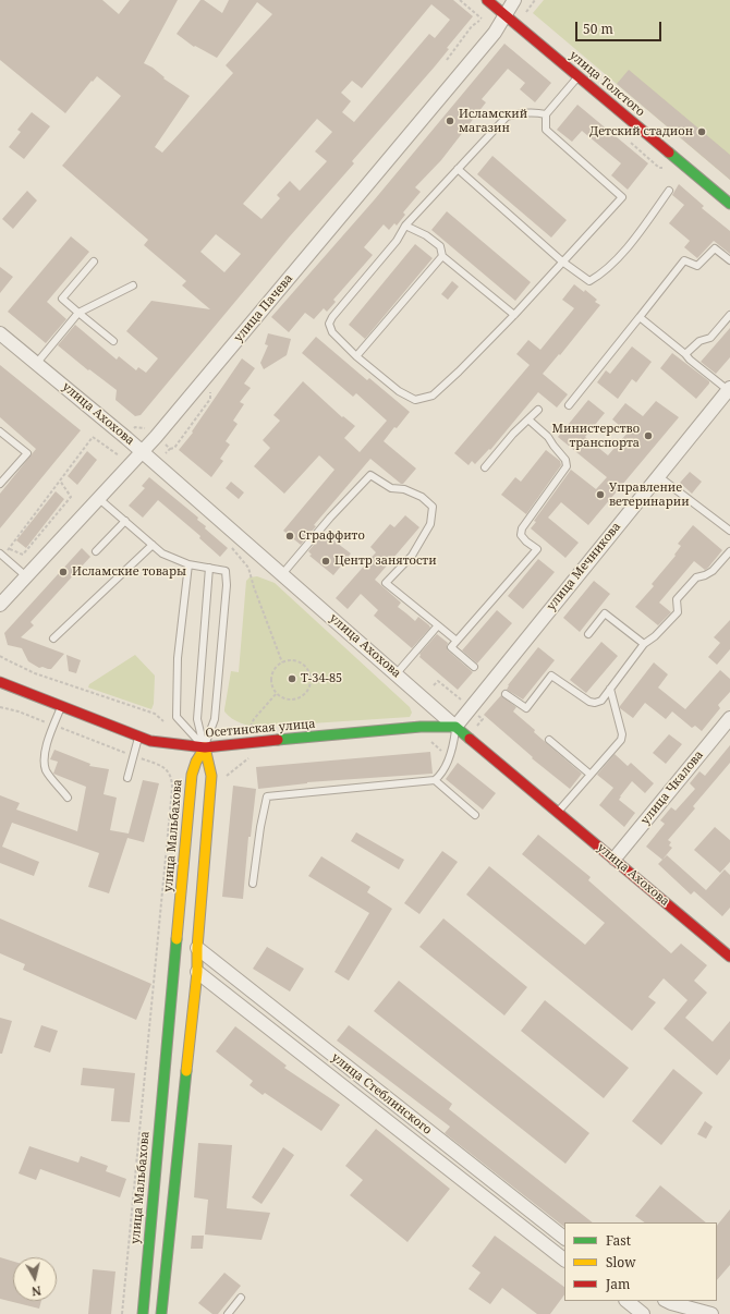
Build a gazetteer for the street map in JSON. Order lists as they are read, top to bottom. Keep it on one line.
{"streets":{"main road":["улица Толстого","улица Ахохова","Осетинская улица","улица Мальбахова"],"street":["улица Пачева","улица Мечникова","улица Чкалова","улица Стеблинского"]},"crossings":[["улица Толстого","улица Пачева"],["улица Пачева","улица Ахохова"],["улица Ахохова","улица Мечникова"],["улица Ахохова","Осетинская улица"],["улица Ахохова","улица Чкалова"],["улица Мечникова","Осетинская улица"],["Осетинская улица","улица Мальбахова"]],"places":["Исламский магазин","Детский стадион","Министерство транспорта","Управление ветеринарии","Сграффито","Центр занятости","Исламские товары","Т-34-85"],"legend":["Fast","Slow","Jam"],"scale_bar":"50 m","north":"bottom"}
